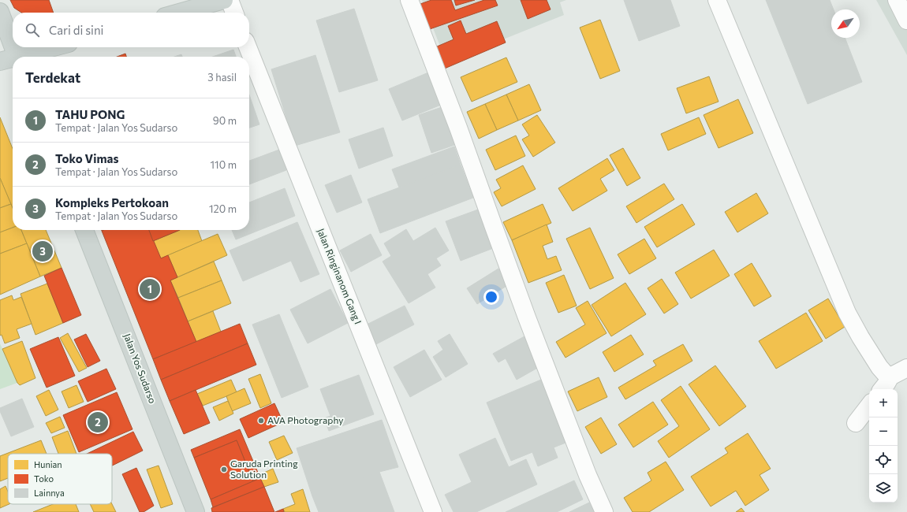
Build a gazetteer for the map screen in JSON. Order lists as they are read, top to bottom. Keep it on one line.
{"streets":{"main road":["Jalan Yos Sudarso"],"street":["Jalan Ringinanom Gang I"]},"places":["AVA Photography","Garuda Printing Solution"],"legend":["Hunian","Toko","Lainnya"],"north":"bottom left","page":{"search":"Cari di sini","heading":["Terdekat","3 hasil"],"list":[{"mark":"1","name":"TAHU PONG","note":"Tempat · Jalan Yos Sudarso","value":"90 m"},{"mark":"2","name":"Toko Vimas","note":"Tempat · Jalan Yos Sudarso","value":"110 m"},{"mark":"3","name":"Kompleks Pertokoan","note":"Tempat · Jalan Yos Sudarso","value":"120 m"}],"pins":["3","1","2"],"map_buttons":["+","−"]}}
